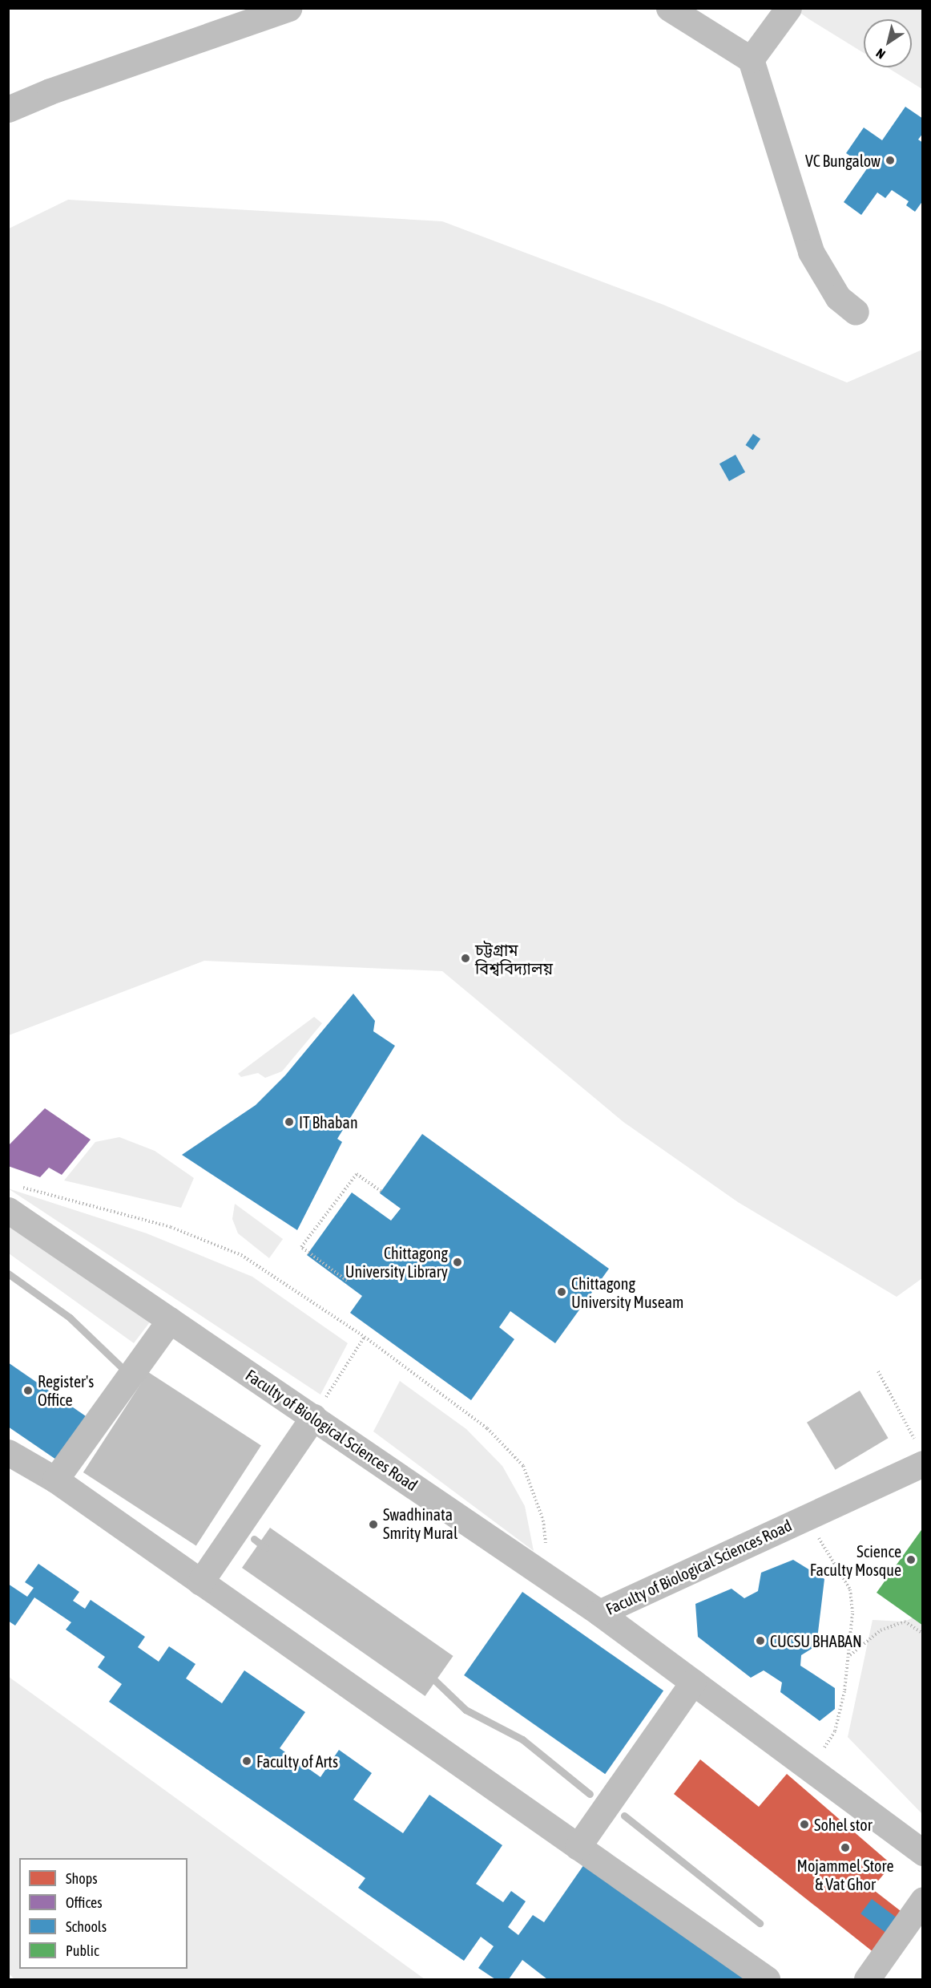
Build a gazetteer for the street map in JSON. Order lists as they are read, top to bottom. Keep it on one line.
{"streets":{"street":["Faculty of Biological Sciences Road"]},"places":["VC Bungalow","চট্টগ্রাম বিশ্ববিদ্যালয়","IT Bhaban","Chittagong University Library","Chittagong University Museam","Register's Office","Swadhinata Smrity Mural","Science Faculty Mosque","CUCSU BHABAN","Faculty of Arts","Sohel stor","Mojammel Store & Vat Ghor"],"legend":["Shops","Offices","Schools","Public"],"north":"bottom left"}
